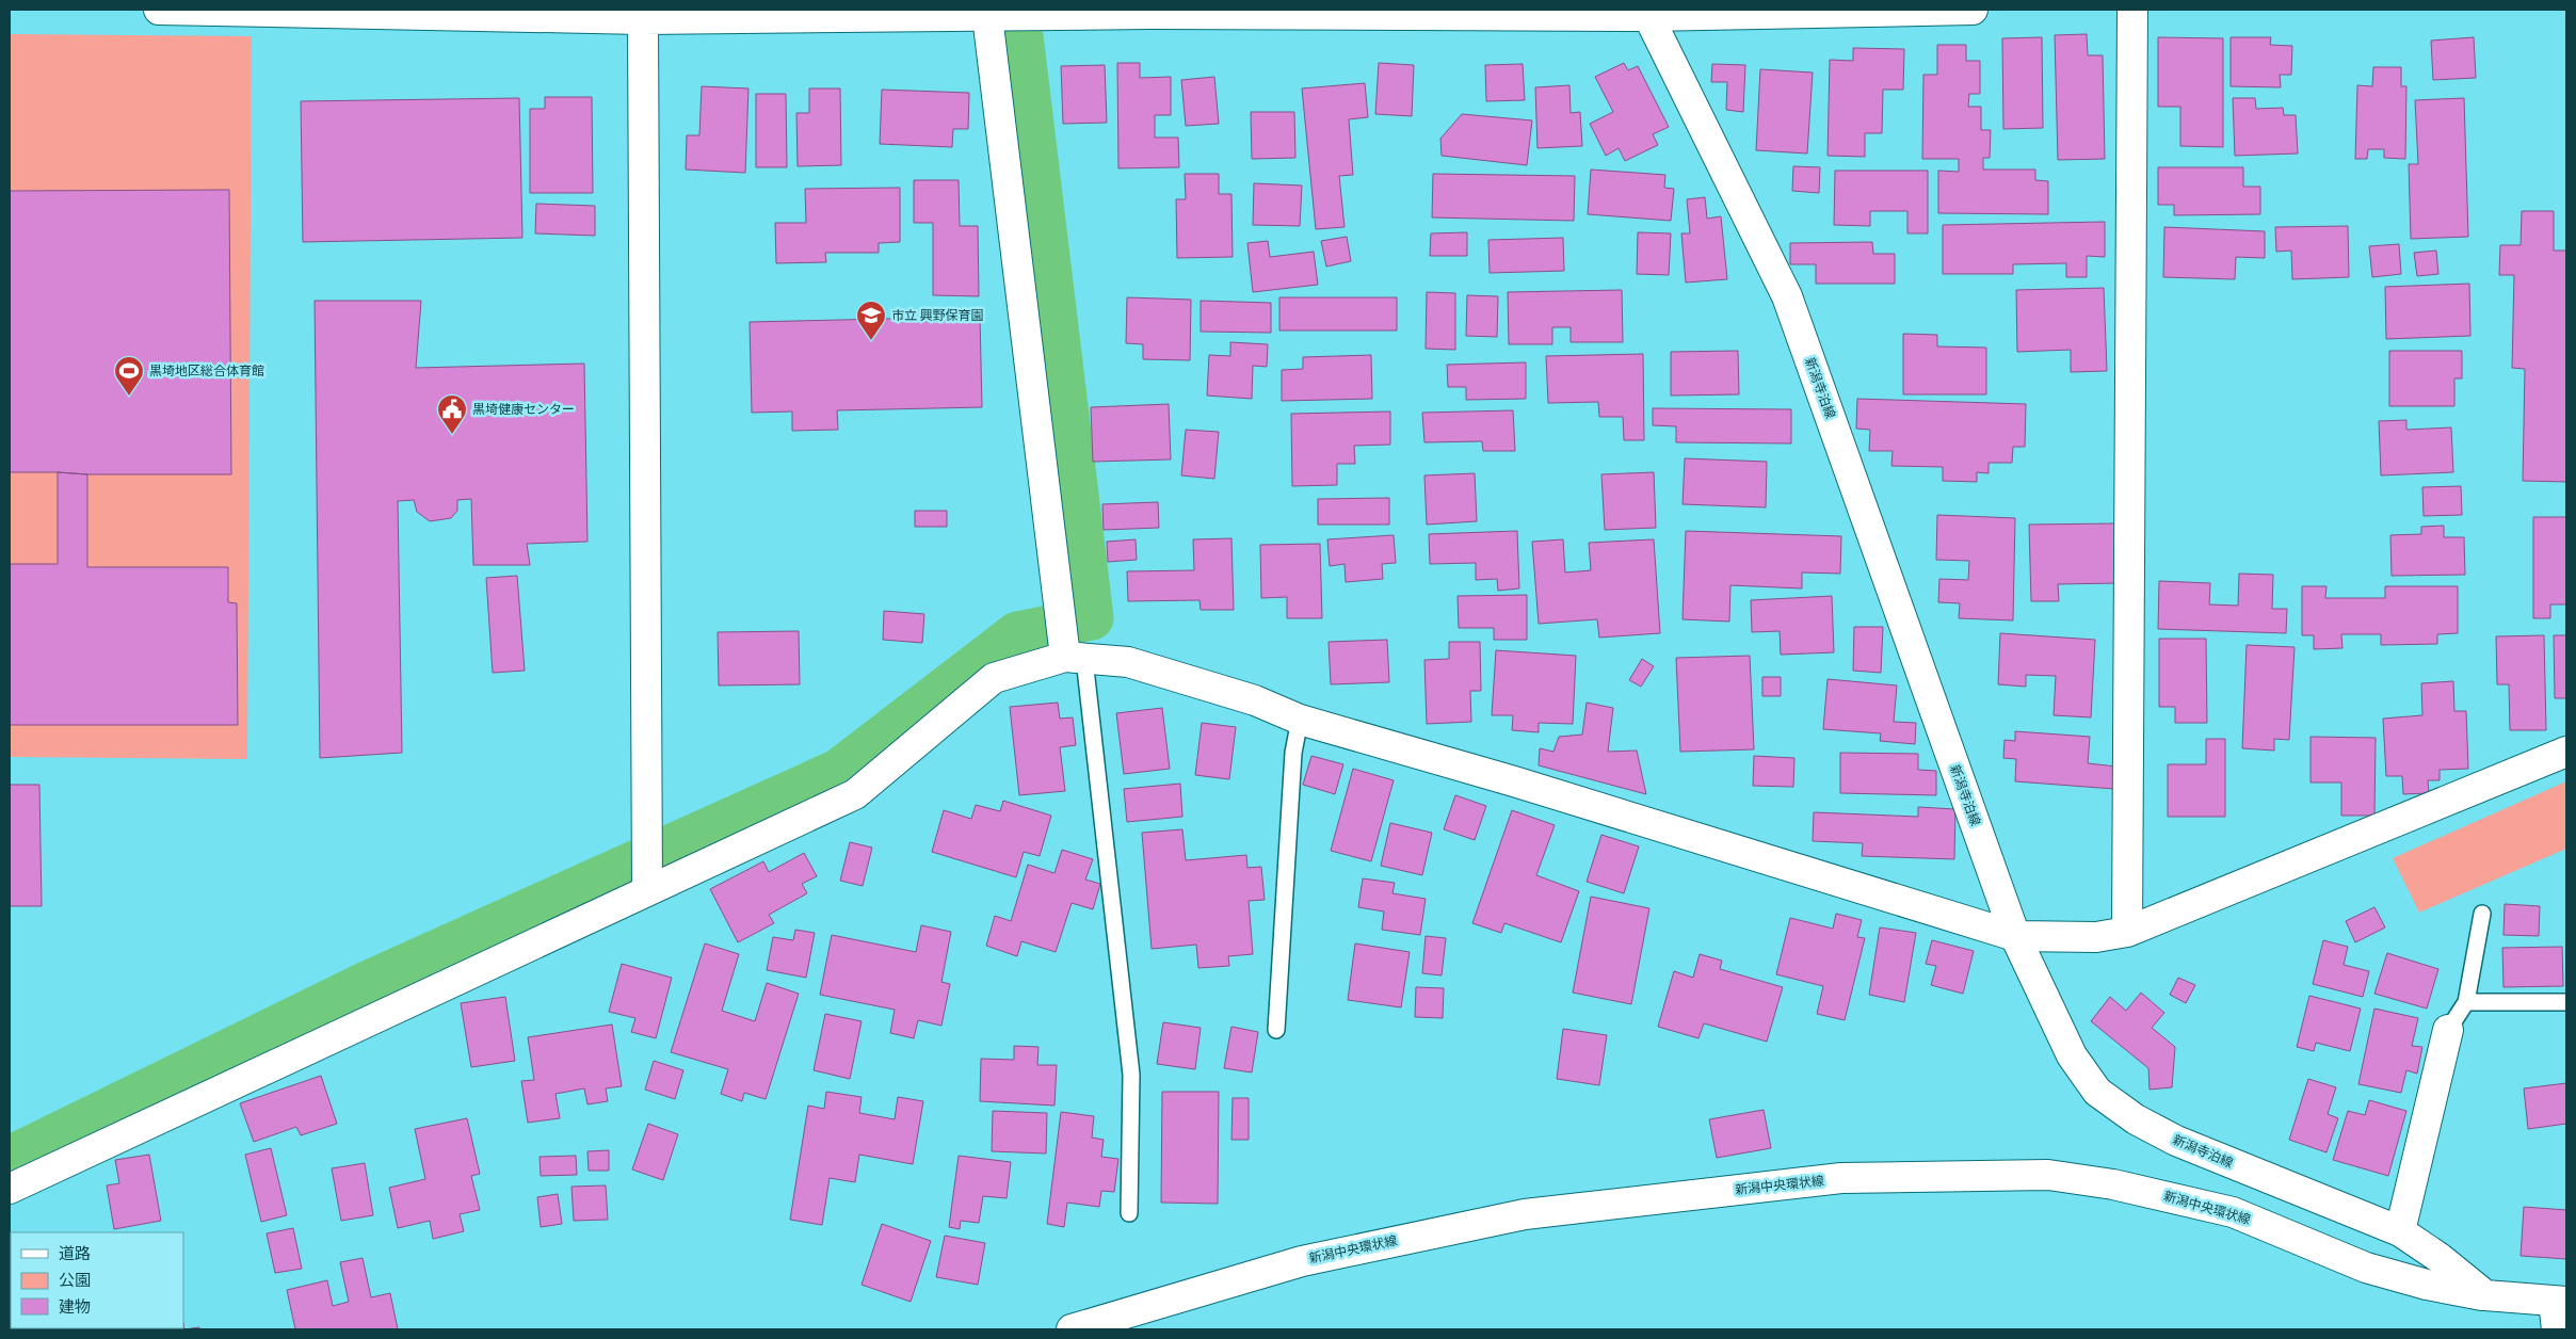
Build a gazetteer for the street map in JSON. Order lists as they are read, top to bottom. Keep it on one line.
{"streets":{"street":["新潟寺泊線","新潟中央環状線"]},"crossings":[["新潟寺泊線","新潟中央環状線"]],"places":{"school or university":["市立 興野保育園"],"sports":["黒埼地区総合体育館"],"public building":["黒埼健康センター"]},"legend":["道路","公園","建物"]}
